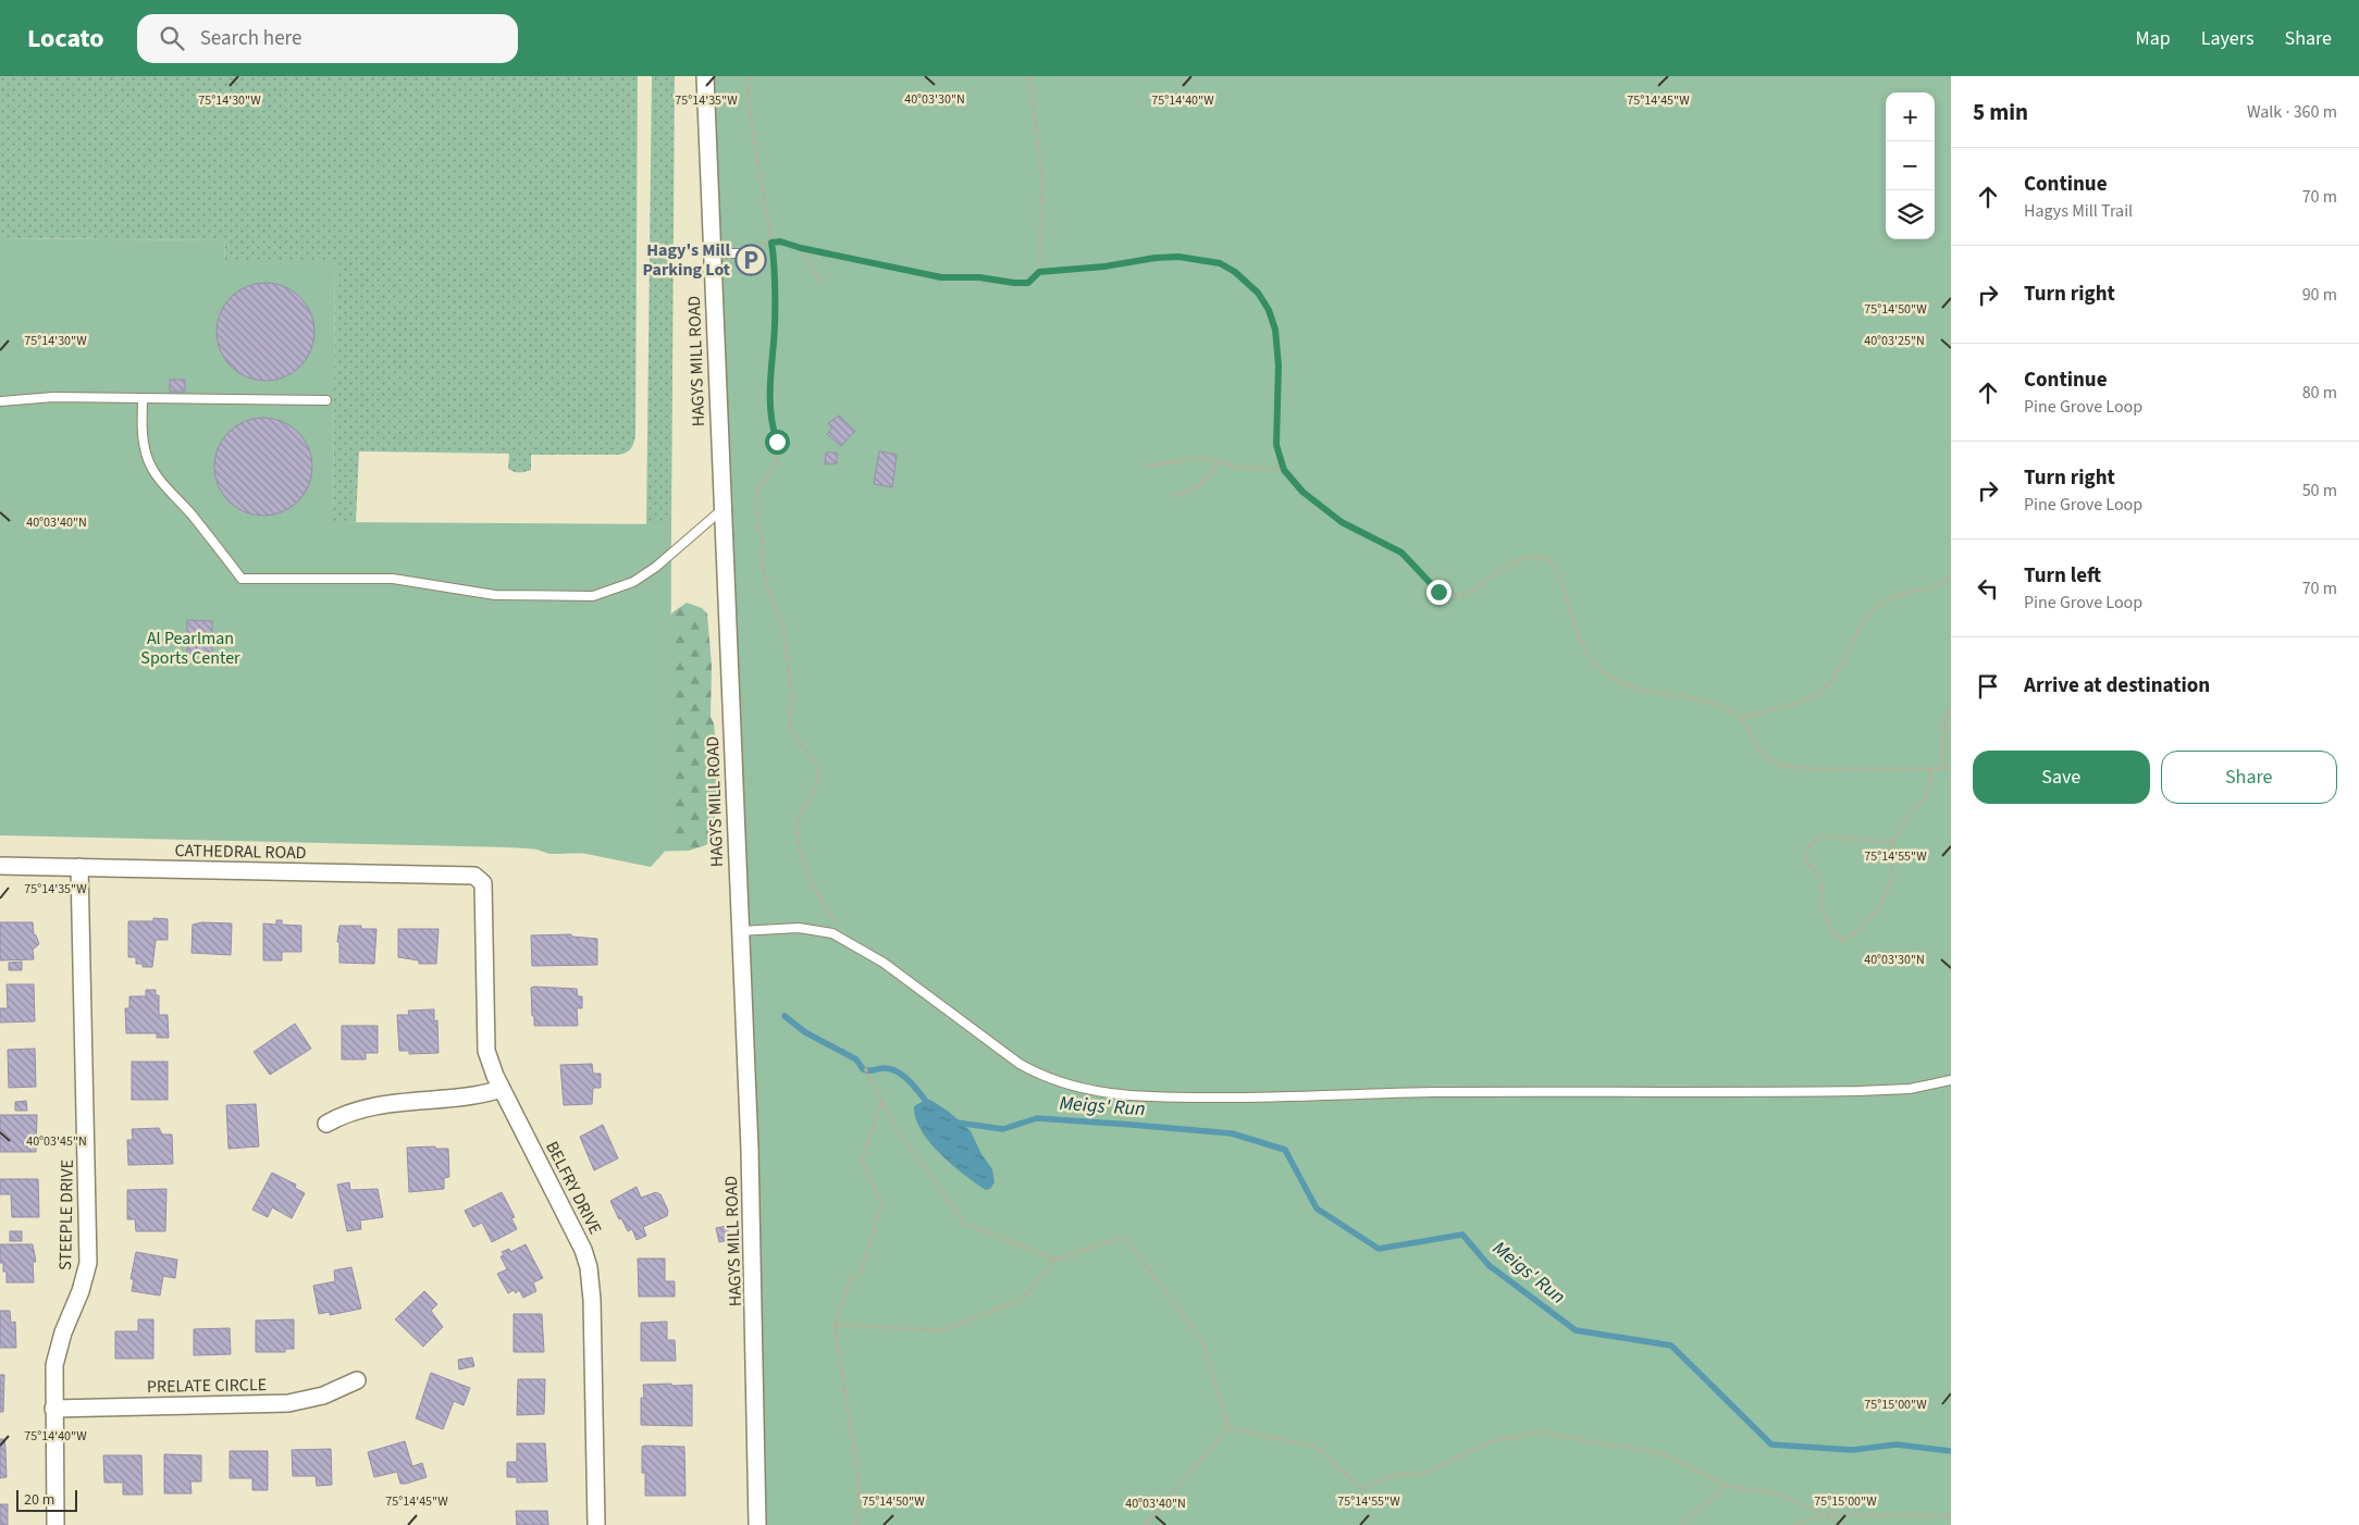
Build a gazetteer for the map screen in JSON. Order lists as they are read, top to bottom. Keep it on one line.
{"streets":{"street":["HAGYS MILL ROAD","CATHEDRAL ROAD","BELFRY DRIVE","STEEPLE DRIVE","PRELATE CIRCLE"]},"crossings":[["CATHEDRAL ROAD","BELFRY DRIVE"],["CATHEDRAL ROAD","STEEPLE DRIVE"],["STEEPLE DRIVE","PRELATE CIRCLE"]],"water":["Meigs' Run"],"parks":["Al Pearlman Sports Center"],"places":{"parking":["Hagy's Mill Parking Lot"]},"scale_bar":"20 m","page":{"header":"Locato","search":"Search here","nav":["Map","Layers","Share"],"heading":["5 min","Walk · 360 m"],"map_buttons":["+","−"],"list":[["Continue","Hagys Mill Trail","70 m"],["Turn right","90 m"],["Continue","Pine Grove Loop","80 m"],["Turn right","Pine Grove Loop","50 m"],["Turn left","Pine Grove Loop","70 m"],"Arrive at destination"],"buttons":["Save","Share"],"scale":"20 m"},"coordinates":["40°03'30\"N","75°14'30\"W","75°14'35\"W","75°14'40\"W","75°14'45\"W","75°14'50\"W","40°03'25\"N","40°03'40\"N","75°14'55\"W","40°03'45\"N","75°15'00\"W"]}
